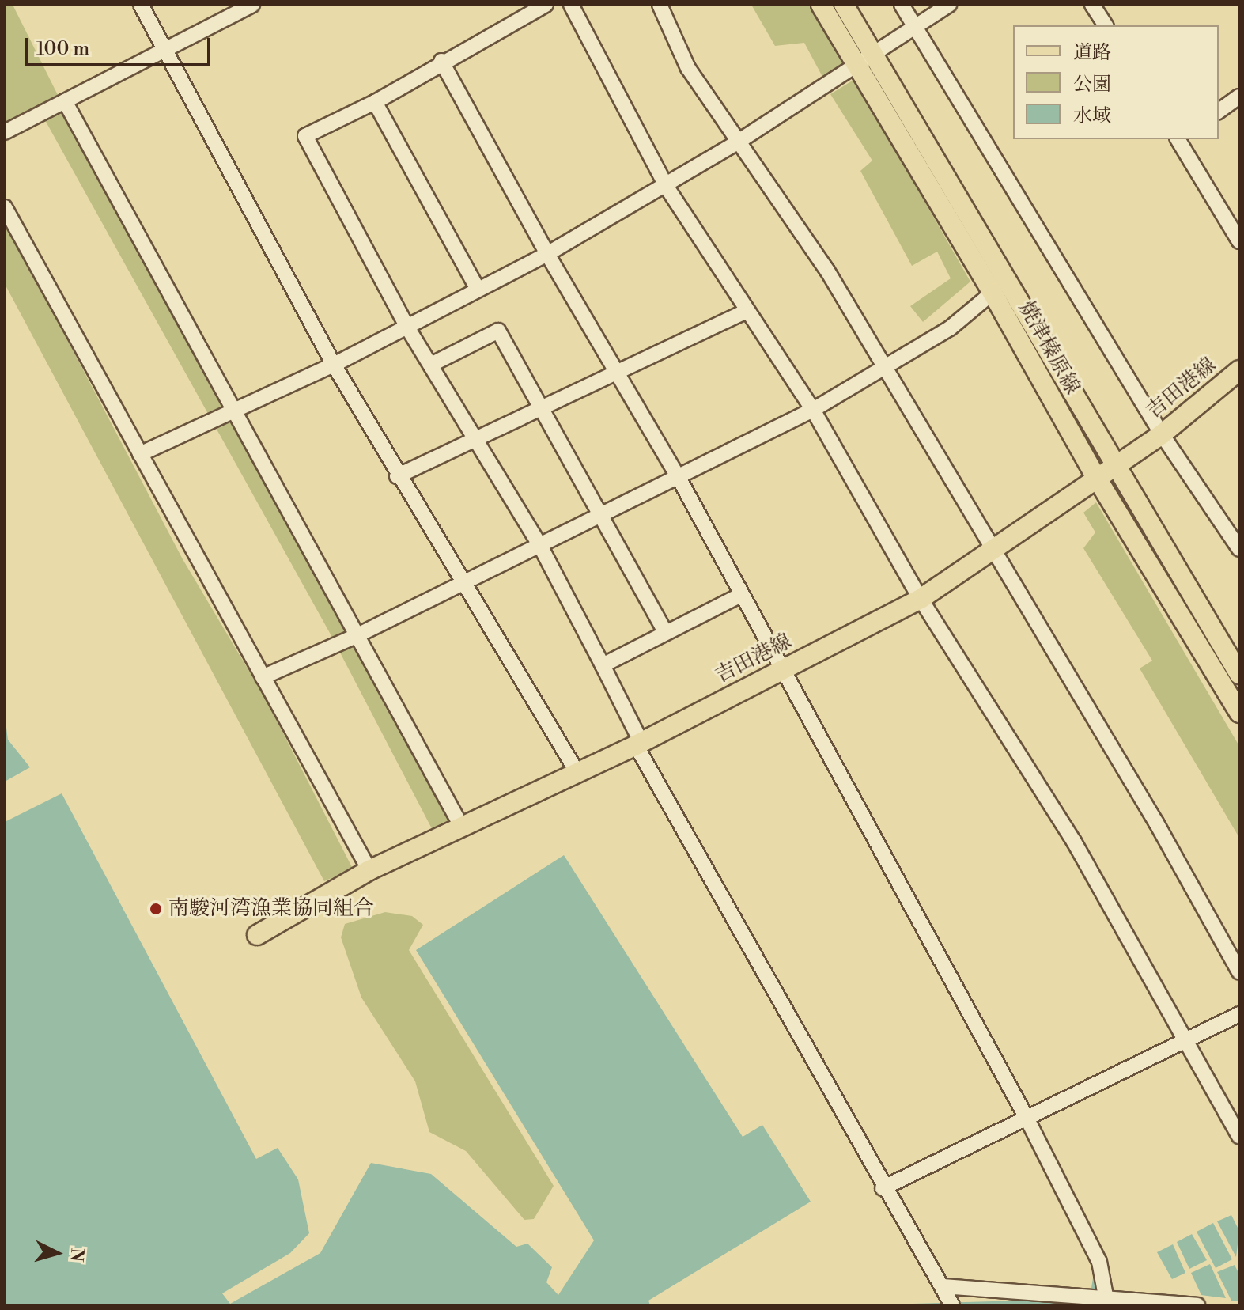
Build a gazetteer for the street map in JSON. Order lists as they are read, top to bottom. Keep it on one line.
{"streets":{"main road":["焼津榛原線","吉田港線"]},"crossings":[["焼津榛原線","吉田港線"]],"places":["南駿河湾漁業協同組合"],"legend":["道路","公園","水域"],"scale_bar":"100 m","north":"right"}
